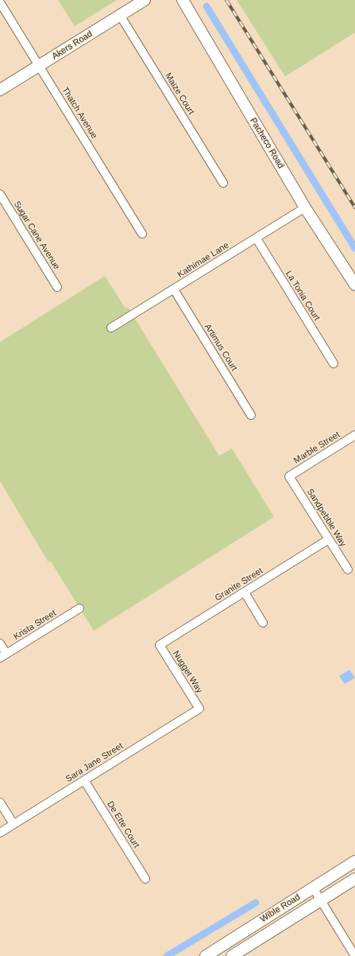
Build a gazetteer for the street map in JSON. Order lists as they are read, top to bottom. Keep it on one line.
{"streets":{"street":["Akers Road","Maize Court","Thatch Avenue","Pacheco Road","Sugar Cane Avenue","Kathimae Lane","La Tonia Court","Artimus Court","Marble Street","Sandpebble Way","Granite Street","Krista Street","Nugget Way","Sara Jane Street","De Ette Court","Wible Road"]},"crossings":[["Akers Road","Maize Court"],["Akers Road","Thatch Avenue"],["Pacheco Road","Kathimae Lane"],["Kathimae Lane","La Tonia Court"],["Kathimae Lane","Artimus Court"],["Marble Street","Sandpebble Way"],["Sandpebble Way","Granite Street"],["Granite Street","Nugget Way"],["Nugget Way","Sara Jane Street"],["Sara Jane Street","De Ette Court"]]}
